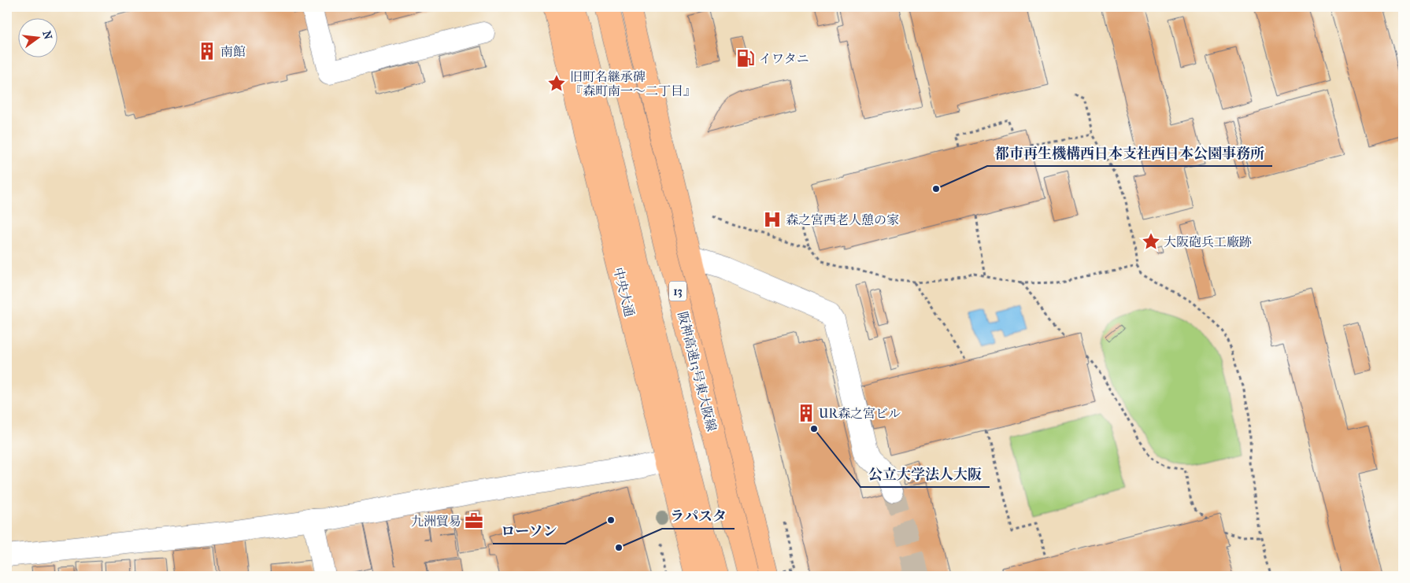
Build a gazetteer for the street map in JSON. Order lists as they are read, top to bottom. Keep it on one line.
{"streets":{"main road":["13","中央大通","阪神高速13号東大阪線"]},"places":{"building":["南館","UR森之宮ビル"],"fuel station":["イワタニ"],"place":["旧町名継承碑 『森町南一～二丁目』","大阪砲兵工廠跡"],"other":["都市再生機構西日本支社西日本公園事務所","公立大学法人大阪","ローソン","ラパスタ"],"hospital":["森之宮西老人憩の家"],"office":["九洲貿易"]},"north":"right"}
